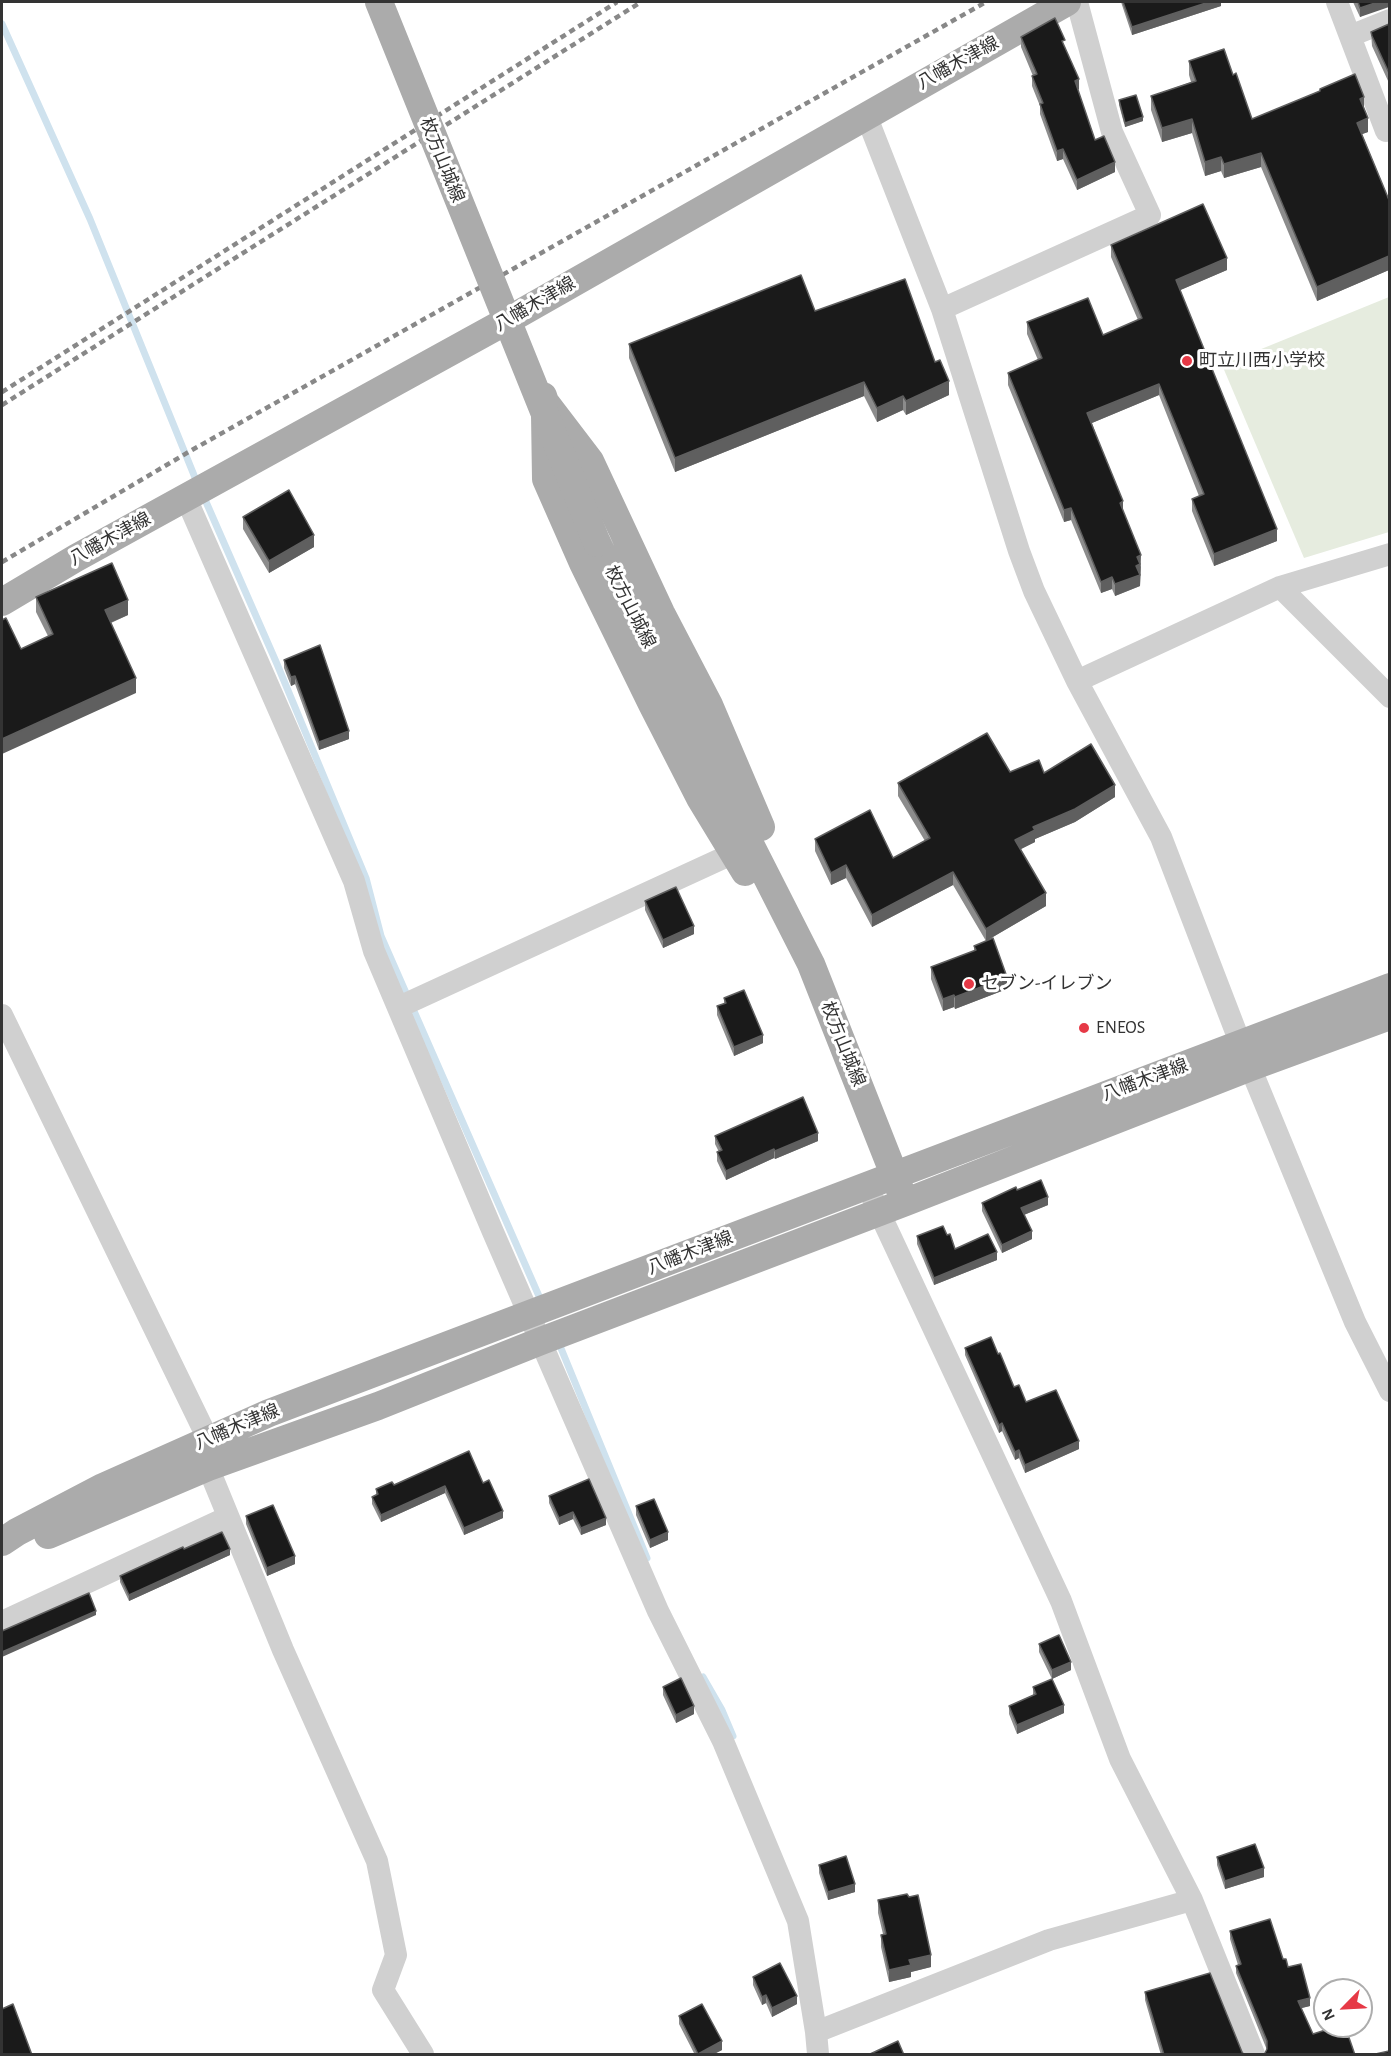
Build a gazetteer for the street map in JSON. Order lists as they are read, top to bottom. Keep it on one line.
{"streets":{"main road":["八幡木津線","枚方山城線"]},"crossings":[["八幡木津線","枚方山城線"]],"places":["町立川西小学校","セブン-イレブン","ENEOS"],"north":"bottom left"}
